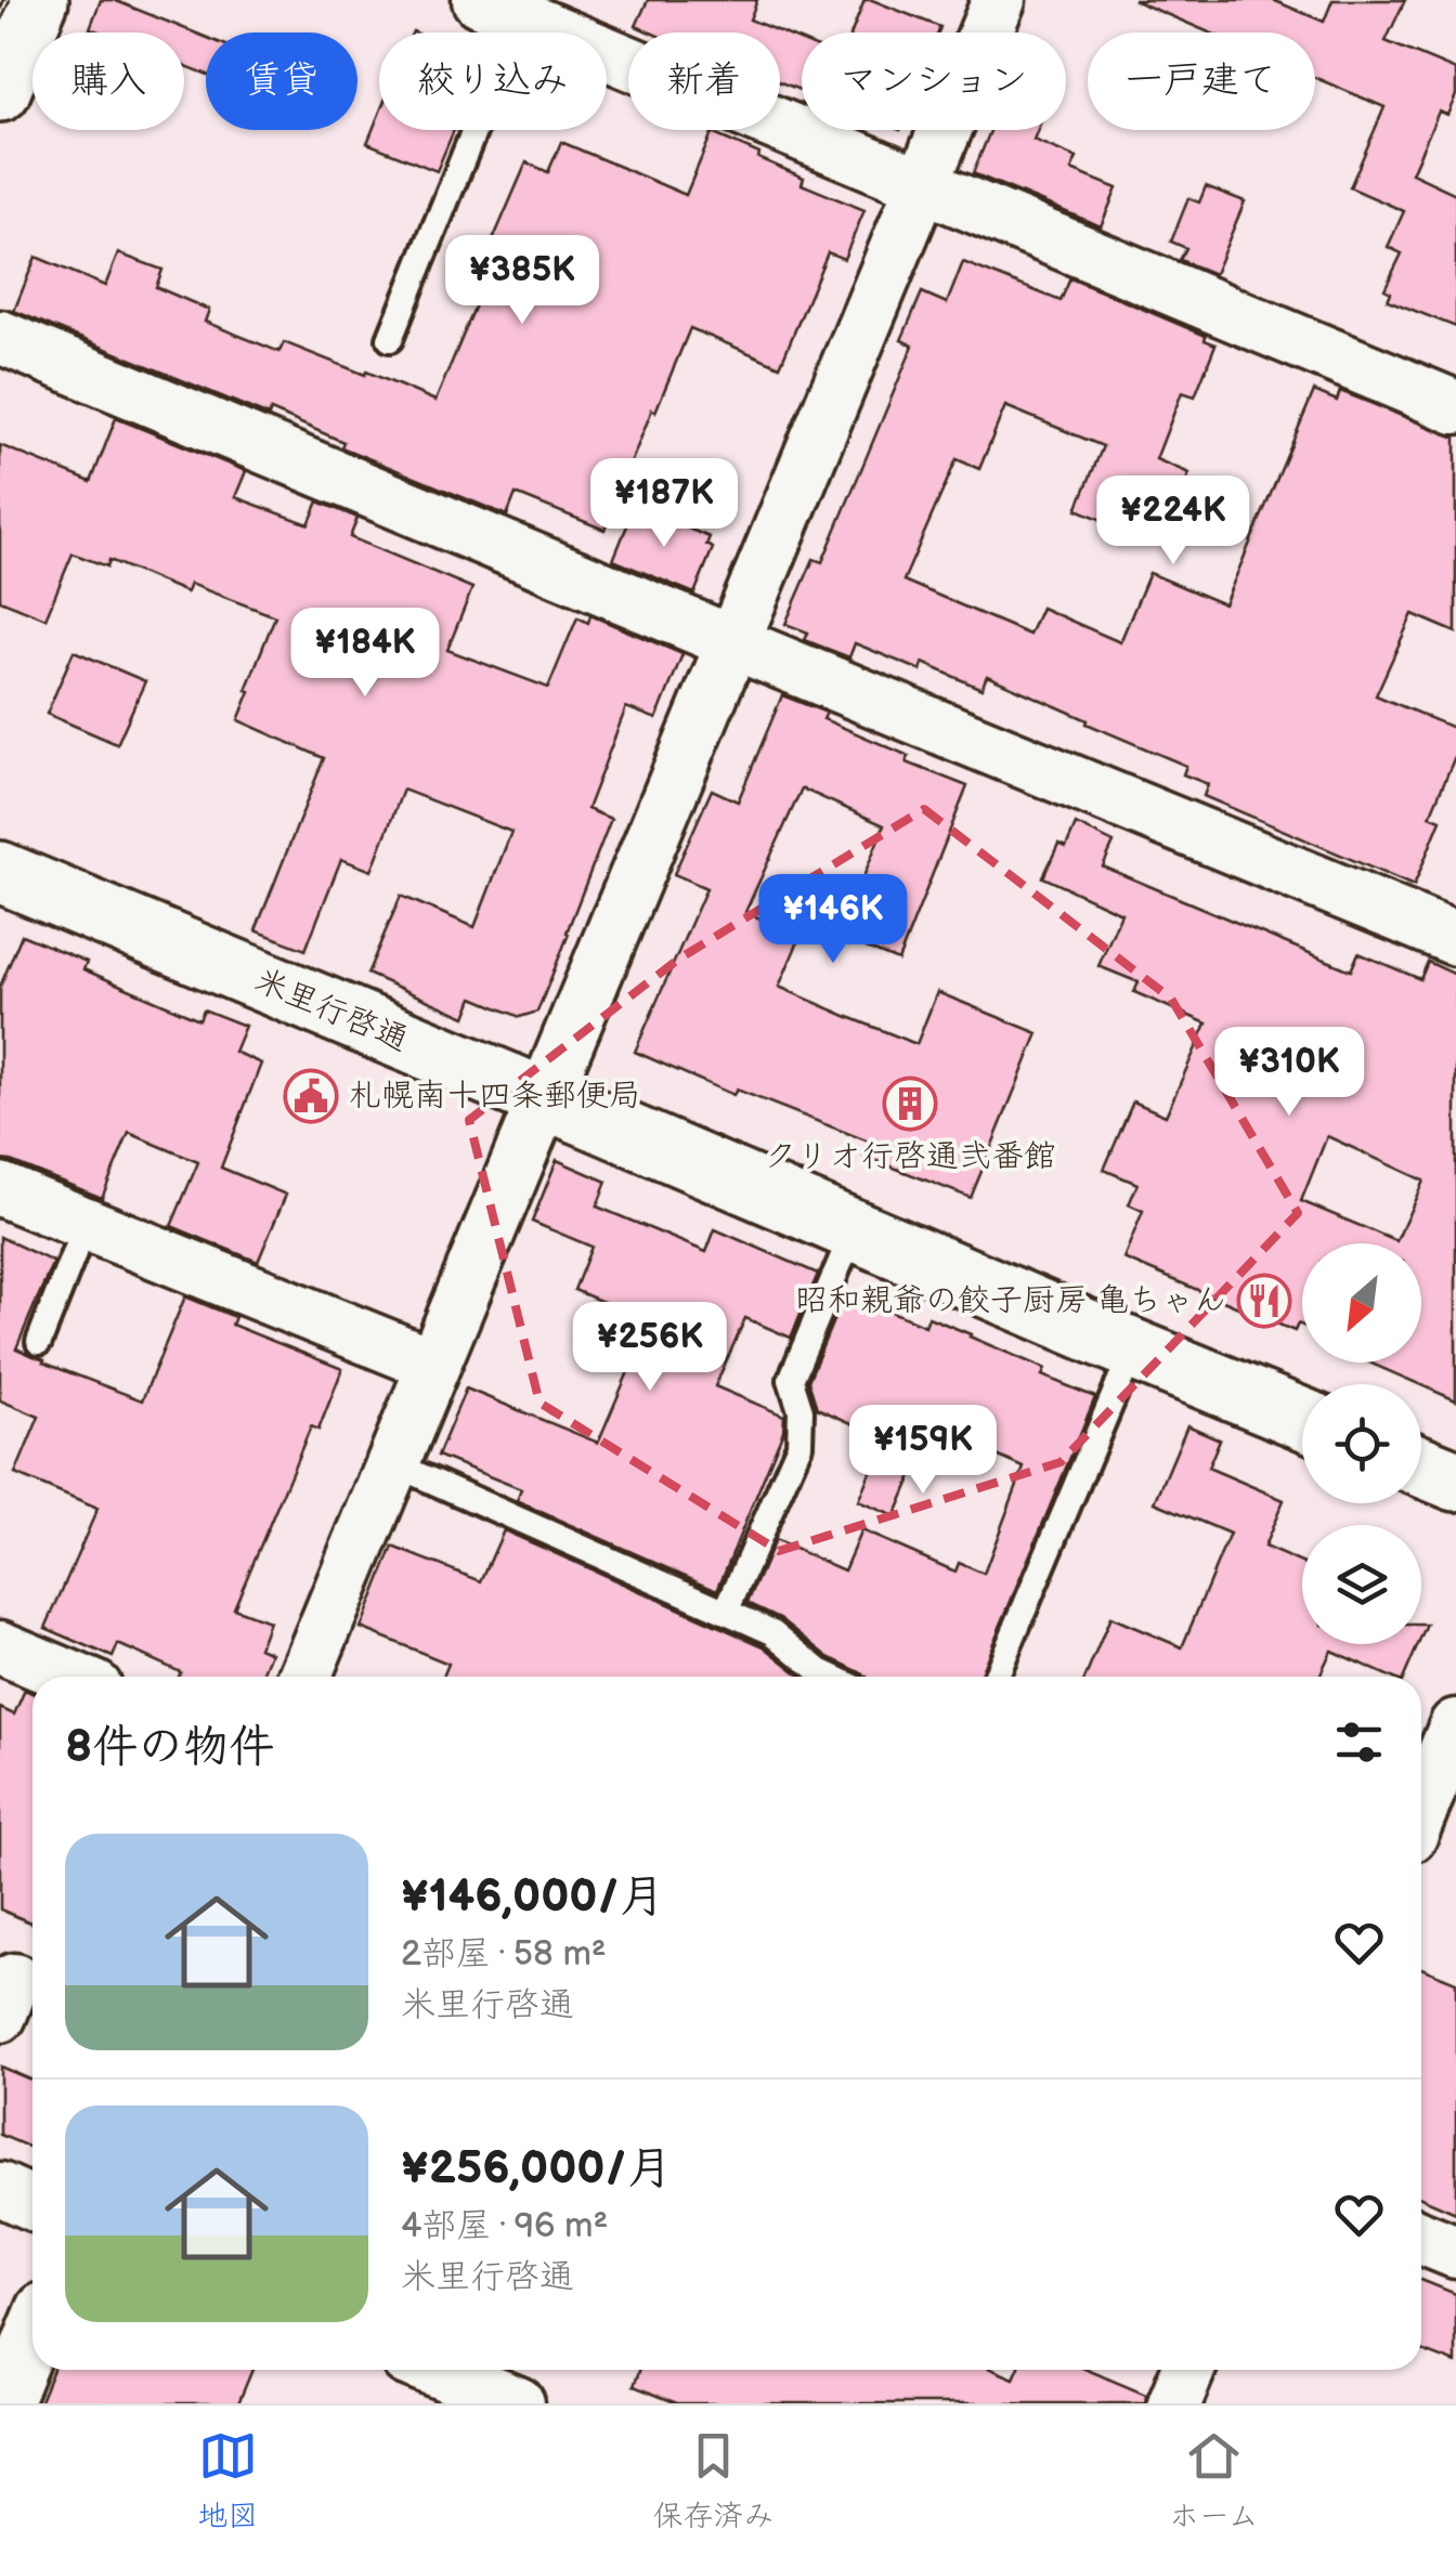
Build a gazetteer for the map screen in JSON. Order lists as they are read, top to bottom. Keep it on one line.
{"streets":{"street":["米里行啓通"]},"places":{"public building":["札幌南十四条郵便局"],"building":["クリオ行啓通弐番館"],"restaurant":["昭和親爺の餃子厨房 亀ちゃん"]},"north":"bottom left","page":{"chip":["購入","賃貸","絞り込み","新着","マンション","一戸建て"],"price":["¥385K","¥187K","¥224K","¥184K","¥146K","¥310K","¥256K","¥159K"],"heading":"8件の物件","list":[{"name":"¥146,000/月","note":"2部屋 · 58 m² · 米里行啓通"},{"name":"¥256,000/月","note":"4部屋 · 96 m² · 米里行啓通"}],"tabs":["地図","保存済み","ホーム"]}}
